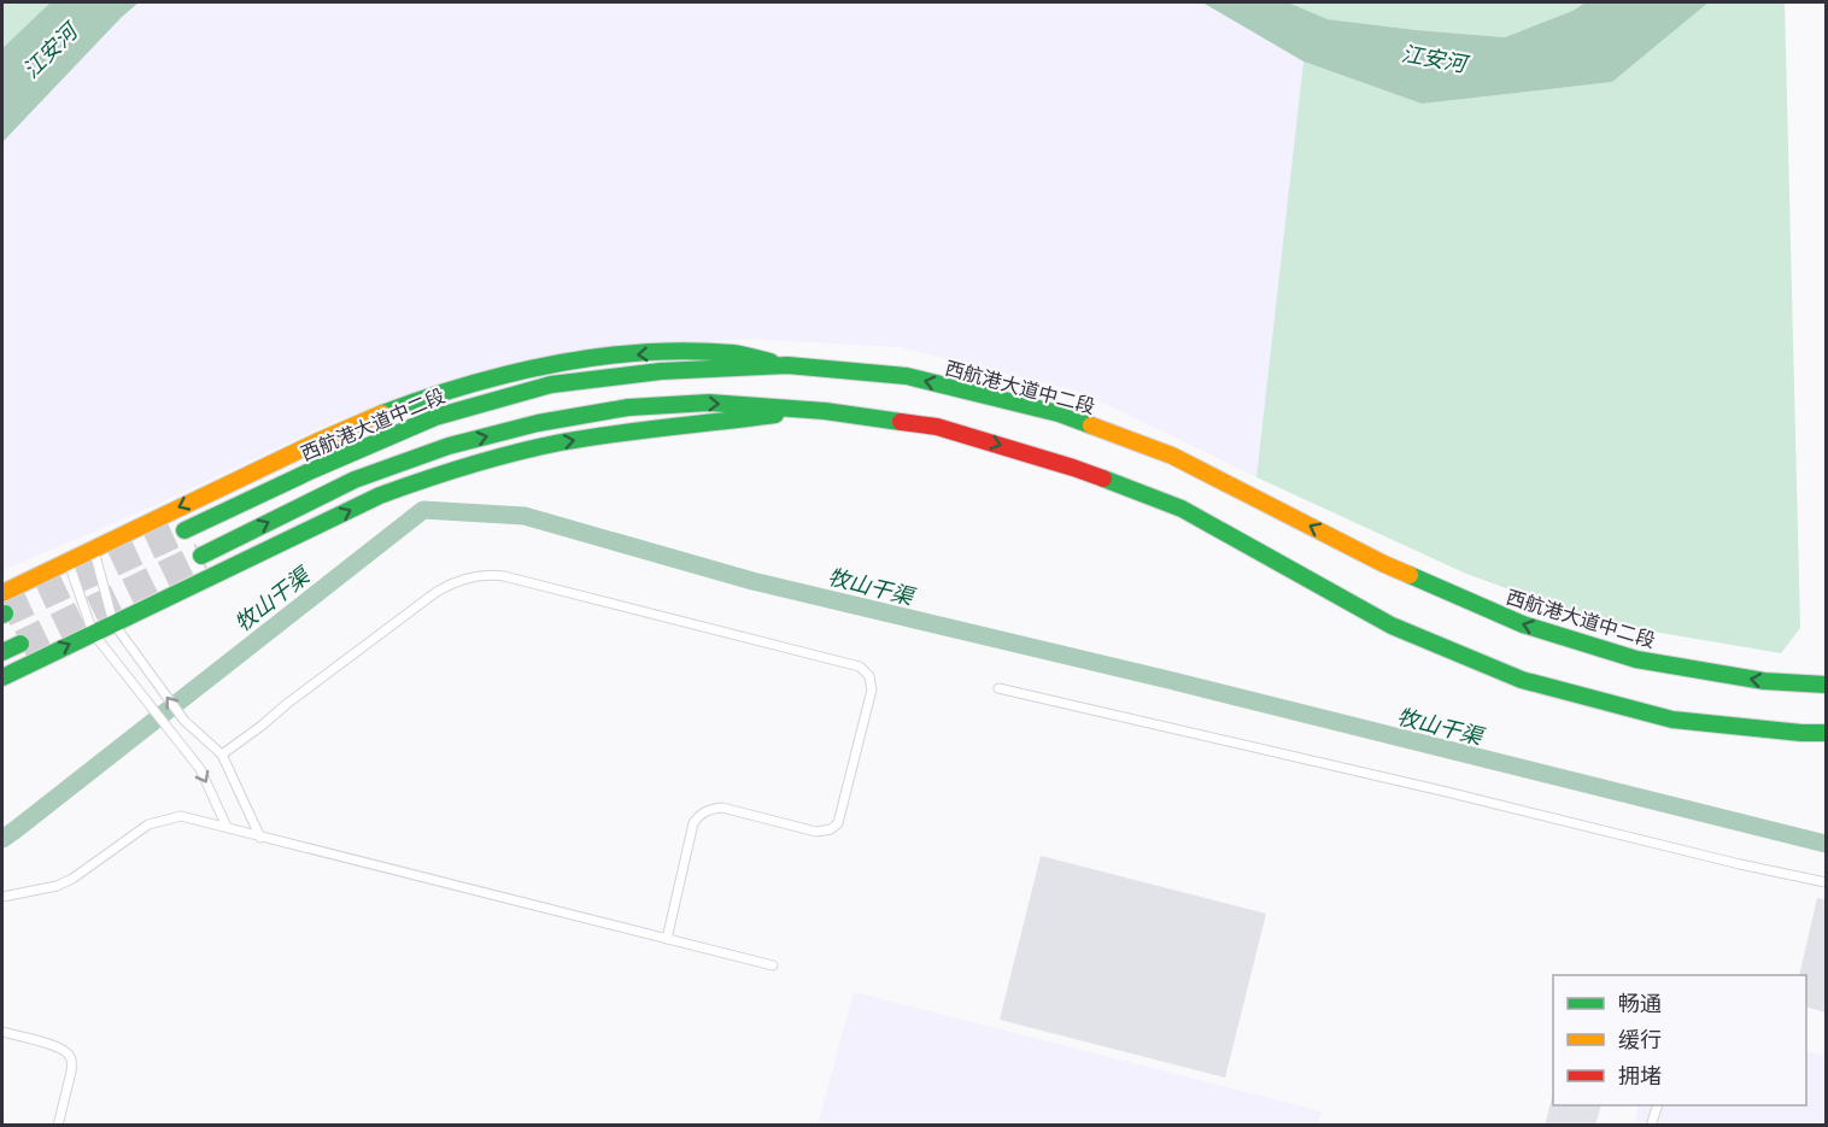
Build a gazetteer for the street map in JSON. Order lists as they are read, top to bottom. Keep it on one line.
{"streets":{"main road":["西航港大道中二段"]},"water":["江安河","牧山干渠"],"legend":["畅通","缓行","拥堵"]}
